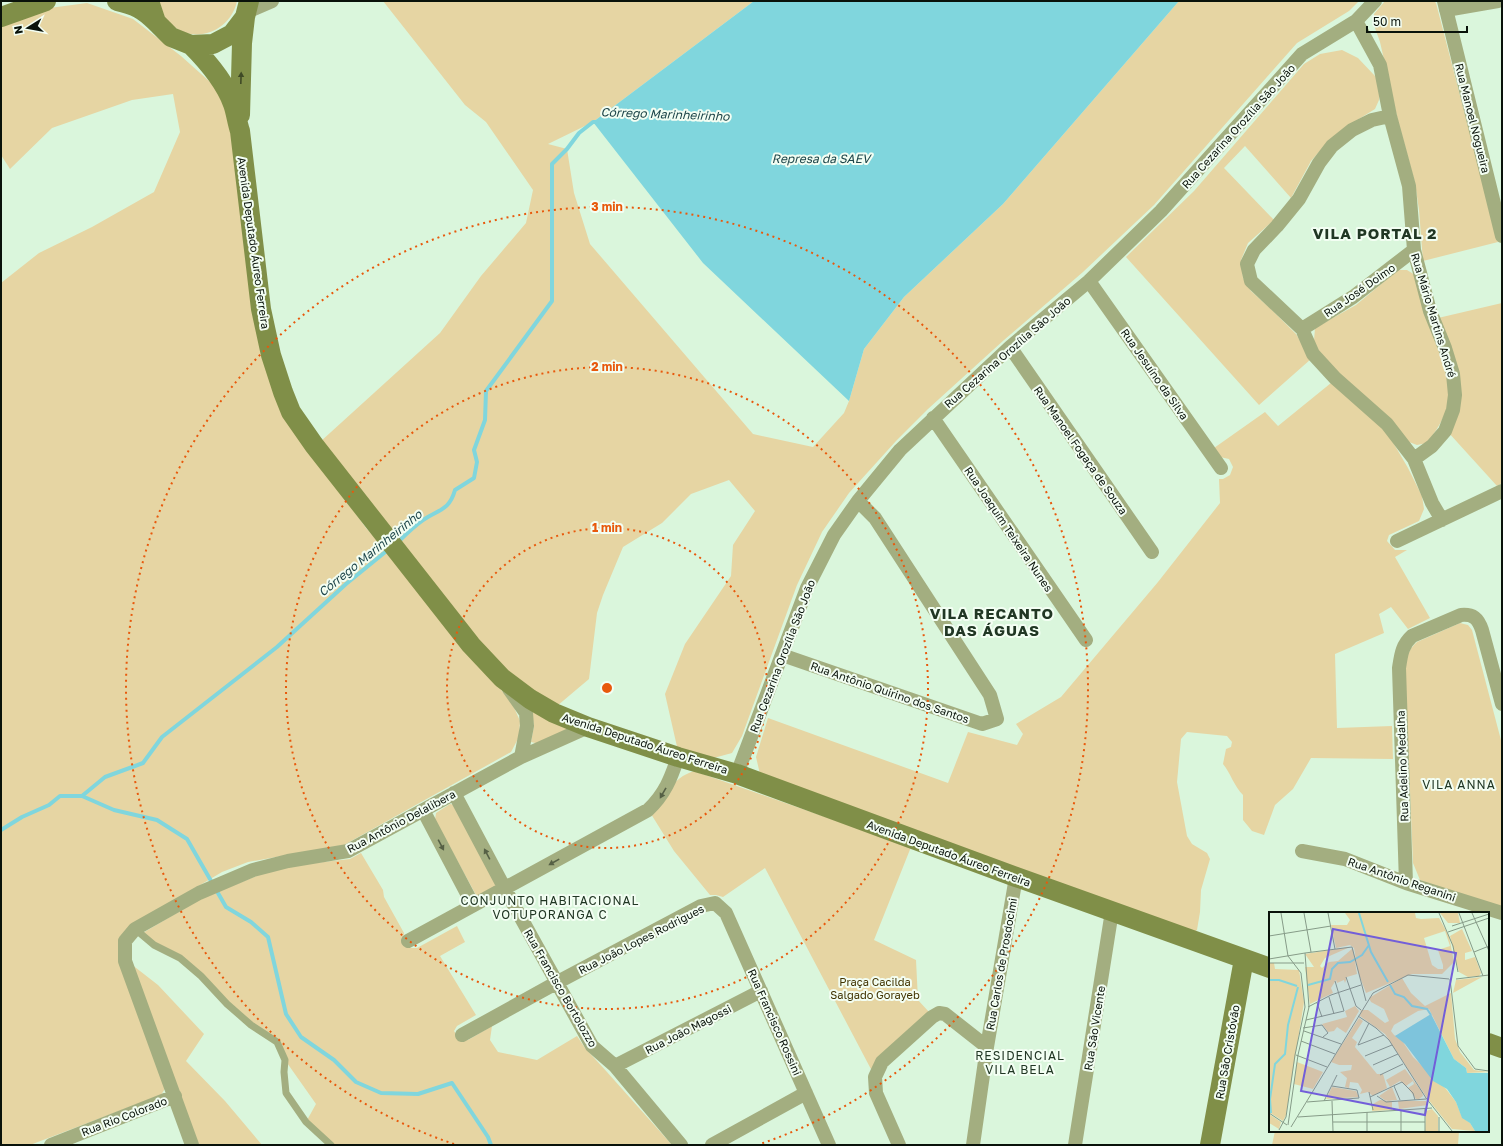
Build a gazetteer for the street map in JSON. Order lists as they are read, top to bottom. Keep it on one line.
{"streets":{"main road":["Avenida Deputado Áureo Ferreira","Rua São Cristóvão"],"street":["Rua Manoel Nogueira","Rua Cezarina Orozília São João","Rua José Doimo","Rua Mário Martins André","Rua Jesuíno da Silva","Rua Manoel Fogaça de Souza","Rua Joaquim Teixeira Nunes","Rua Antônio Quirino dos Santos","Rua Adelino Medalha","Rua Antônio Delalibera","Rua Antônio Reganini","Rua João Lopes Rodrigues","Rua Carlos de Prosdocimi","Rua Francisco Bortolozzo","Rua Francisco Rossini","Rua São Vicente","Rua João Magossi","Rua Rio Colorado"]},"crossings":[["Rua Cezarina Orozília São João","Avenida Deputado Áureo Ferreira"],["Rua Cezarina Orozília São João","Rua Mário Martins André"],["Rua Cezarina Orozília São João","Rua Jesuíno da Silva"],["Rua Cezarina Orozília São João","Rua Manoel Fogaça de Souza"],["Rua Cezarina Orozília São João","Rua Joaquim Teixeira Nunes"],["Rua Cezarina Orozília São João","Rua Antônio Quirino dos Santos"],["Avenida Deputado Áureo Ferreira","Rua Antônio Delalibera"],["Avenida Deputado Áureo Ferreira","Rua Carlos de Prosdocimi"],["Avenida Deputado Áureo Ferreira","Rua São Vicente"],["Avenida Deputado Áureo Ferreira","Rua São Cristóvão"],["Rua José Doimo","Rua Mário Martins André"],["Rua Adelino Medalha","Rua Antônio Reganini"],["Rua Antônio Delalibera","Rua Francisco Bortolozzo"],["Rua Antônio Delalibera","Rua Rio Colorado"],["Rua João Lopes Rodrigues","Rua Francisco Bortolozzo"],["Rua João Lopes Rodrigues","Rua Francisco Rossini"],["Rua Francisco Bortolozzo","Rua João Magossi"],["Rua Francisco Rossini","Rua João Magossi"]],"districts":["VILA PORTAL 2","VILA RECANTO DAS ÁGUAS","VILA ANNA","CONJUNTO HABITACIONAL VOTUPORANGA C","RESIDENCIAL VILA BELA"],"water":["Córrego Marinheirinho","Represa da SAEV"],"parks":["Praça Cacilda Salgado Gorayeb"],"scale_bar":"50 m","north":"left","rings":["3 min","2 min","1 min"]}
